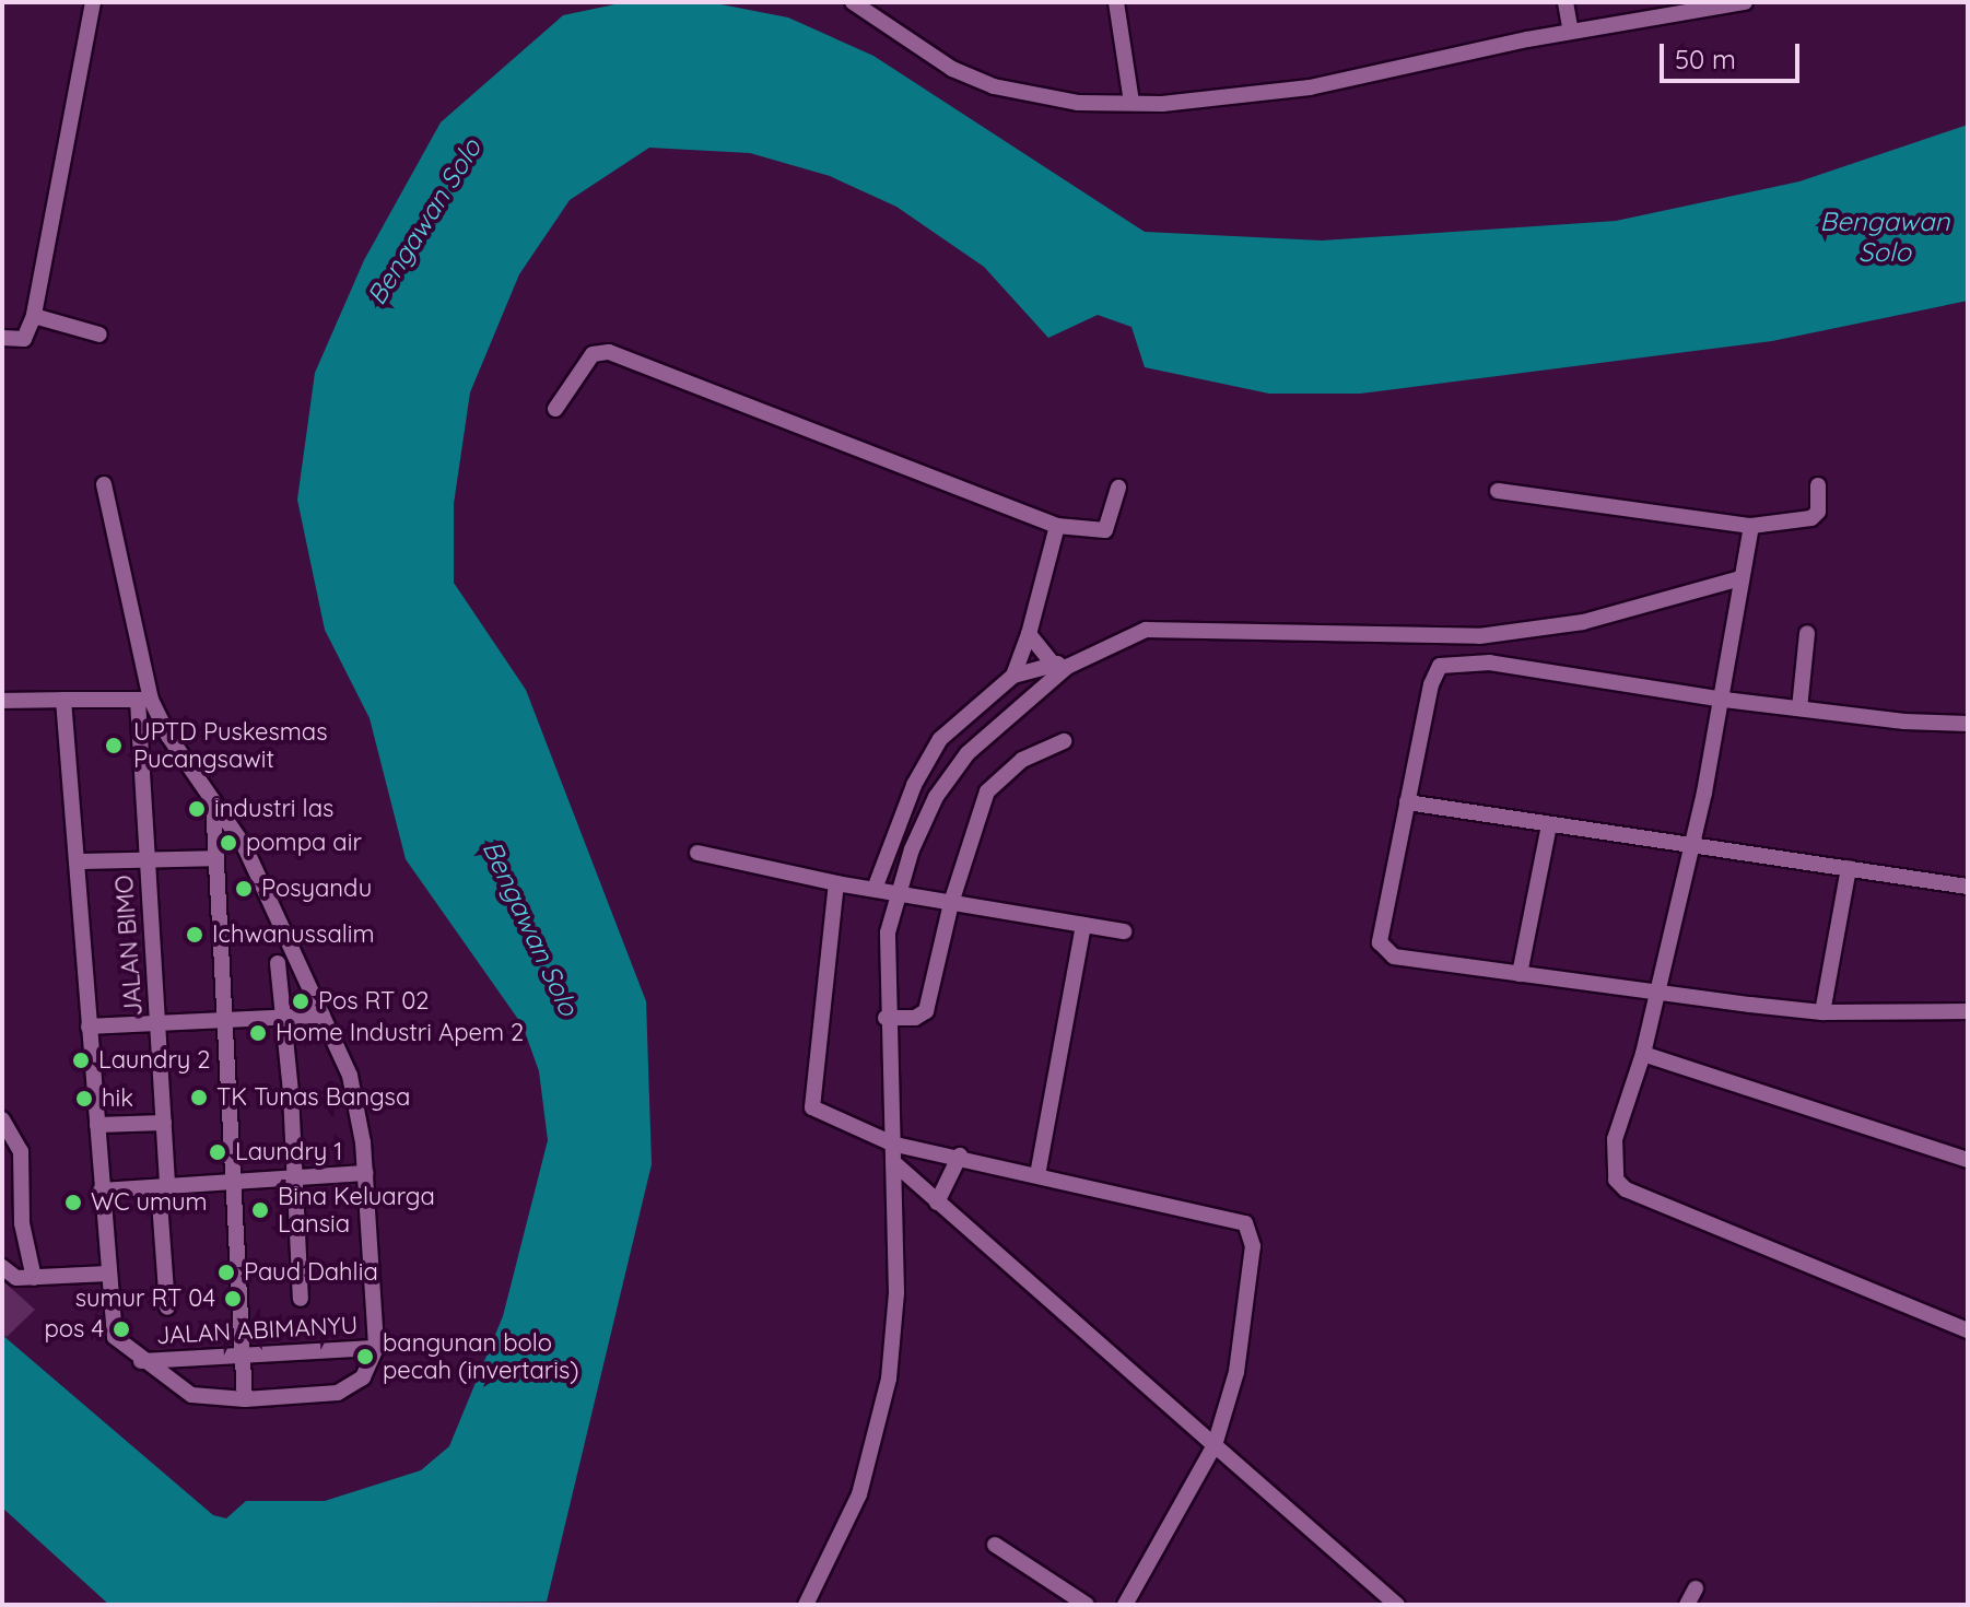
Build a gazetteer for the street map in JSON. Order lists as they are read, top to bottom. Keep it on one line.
{"streets":{"street":["JALAN BIMO","JALAN ABIMANYU"]},"water":["Bengawan Solo"],"places":["UPTD Puskesmas Pucangsawit","industri las","pompa air","Posyandu","Ichwanussalim","Pos RT 02","Home Industri Apem 2","Laundry 2","TK Tunas Bangsa","hik","Laundry 1","WC umum","Bina Keluarga Lansia","Paud Dahlia","sumur RT 04","pos 4","bangunan bolo pecah (invertaris)"],"scale_bar":"50 m"}
